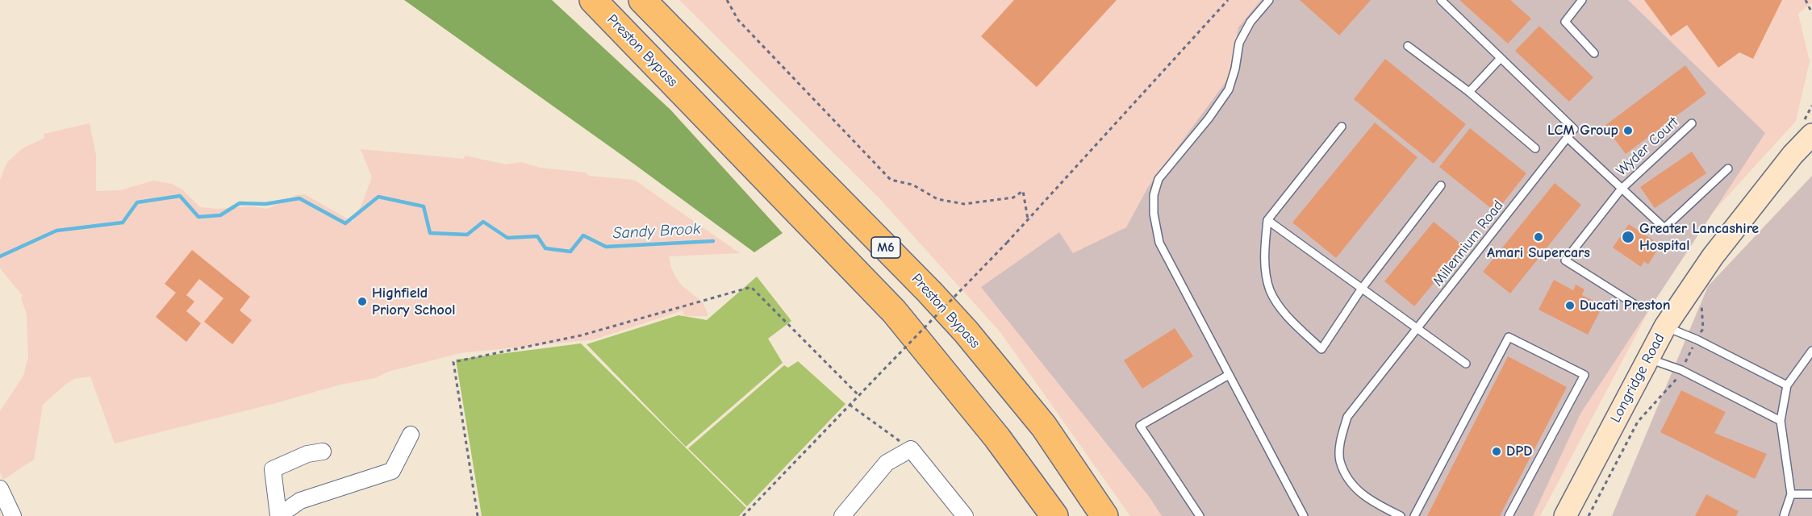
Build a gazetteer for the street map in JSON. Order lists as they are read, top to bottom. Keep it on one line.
{"streets":{"highway":["Preston Bypass","M6"],"main road":["Longridge Road"],"lane":["Wyder Court","Millennium Road"]},"crossings":[["Wyder Court","Millennium Road"]],"water":["Sandy Brook"],"places":["LCM Group","Amari Supercars","Greater Lancashire Hospital","Highfield Priory School","Ducati Preston","DPD"]}
